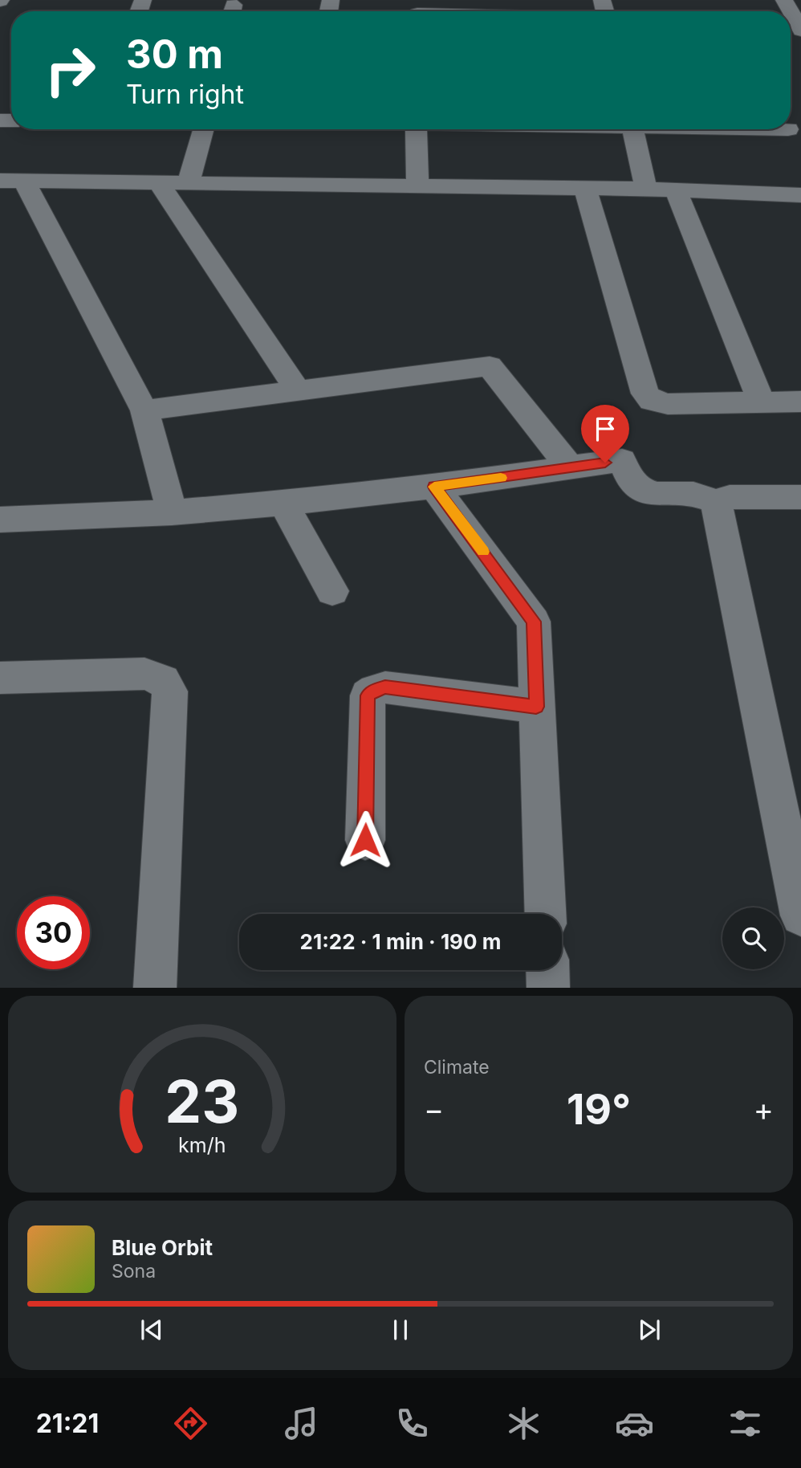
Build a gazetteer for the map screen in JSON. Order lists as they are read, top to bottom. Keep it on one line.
{"page":{"turn":["30 m","Turn right"],"limit":"30","trip":"21:22 · 1 min · 190 m","tile":"Climate","heat":["−","19°","+"],"song":["Blue Orbit","Sona"],"tabs":"21:21","gauge":["23","km/h"]}}
